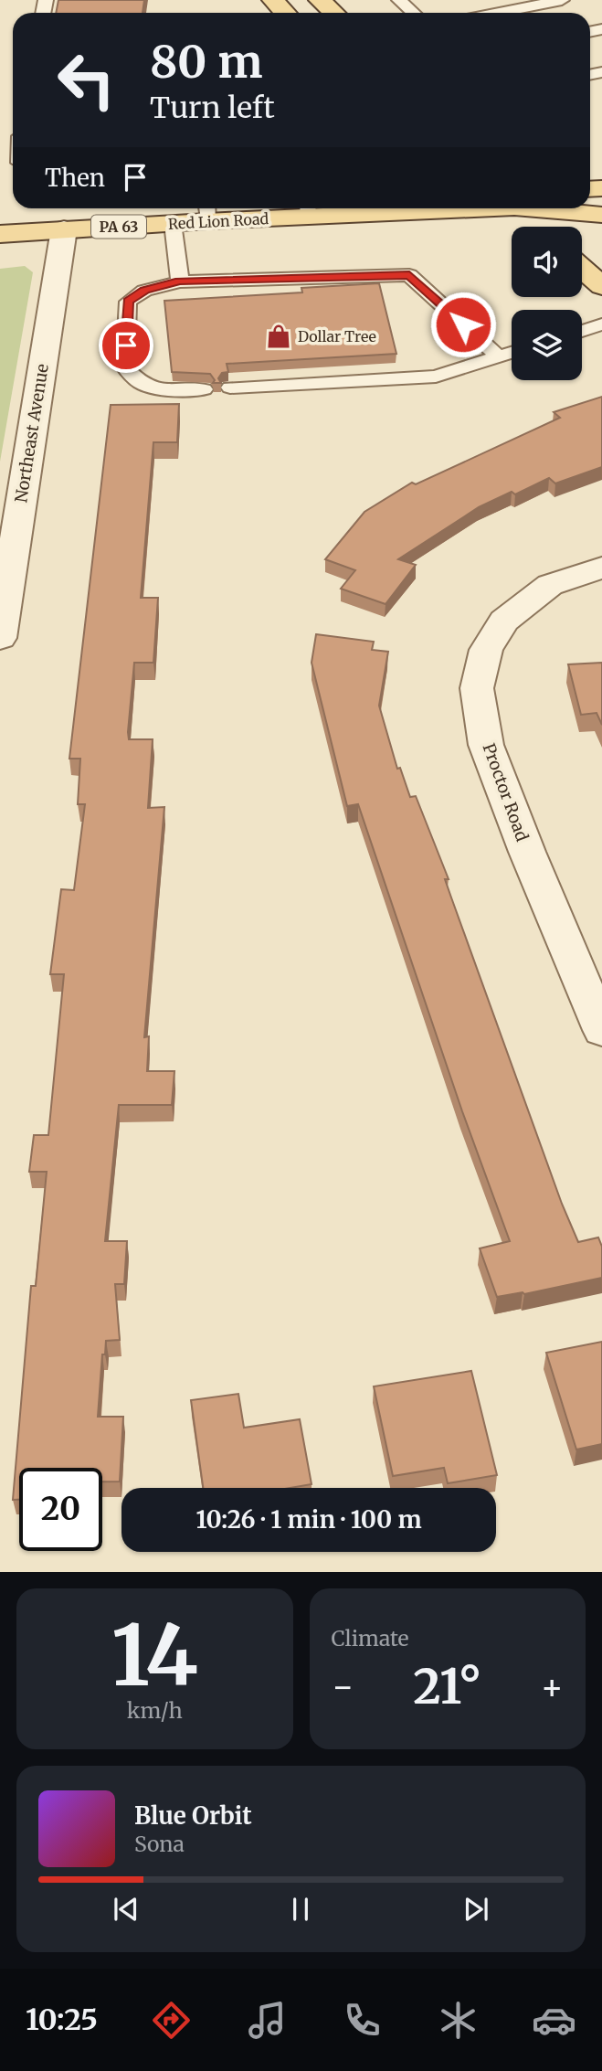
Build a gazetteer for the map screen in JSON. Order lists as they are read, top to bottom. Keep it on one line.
{"streets":{"main road":["Red Lion Road","PA 63"],"street":["Northeast Avenue","Proctor Road"]},"crossings":[["Red Lion Road","Northeast Avenue"]],"places":{"shop":["Dollar Tree"]},"page":{"turn":["80 m","Turn left"],"then":"Then","limit":"20","trip":"10:26 · 1 min · 100 m","tile":[["14","km/h"],"Climate"],"heat":["−","21°","+"],"song":["Blue Orbit","Sona"],"tabs":"10:25"}}
